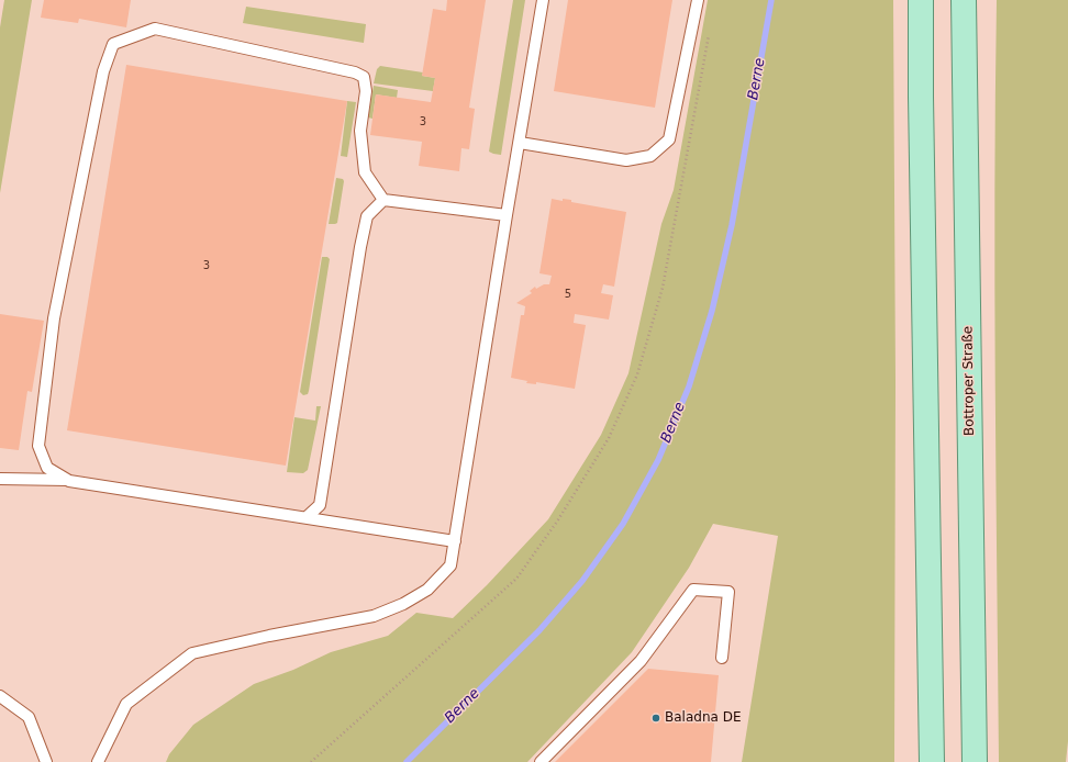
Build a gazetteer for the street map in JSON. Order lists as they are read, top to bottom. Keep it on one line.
{"streets":{"main road":["Bottroper Straße"]},"water":["Berne"],"places":["Baladna DE"],"house_numbers":["3","3","5"]}
